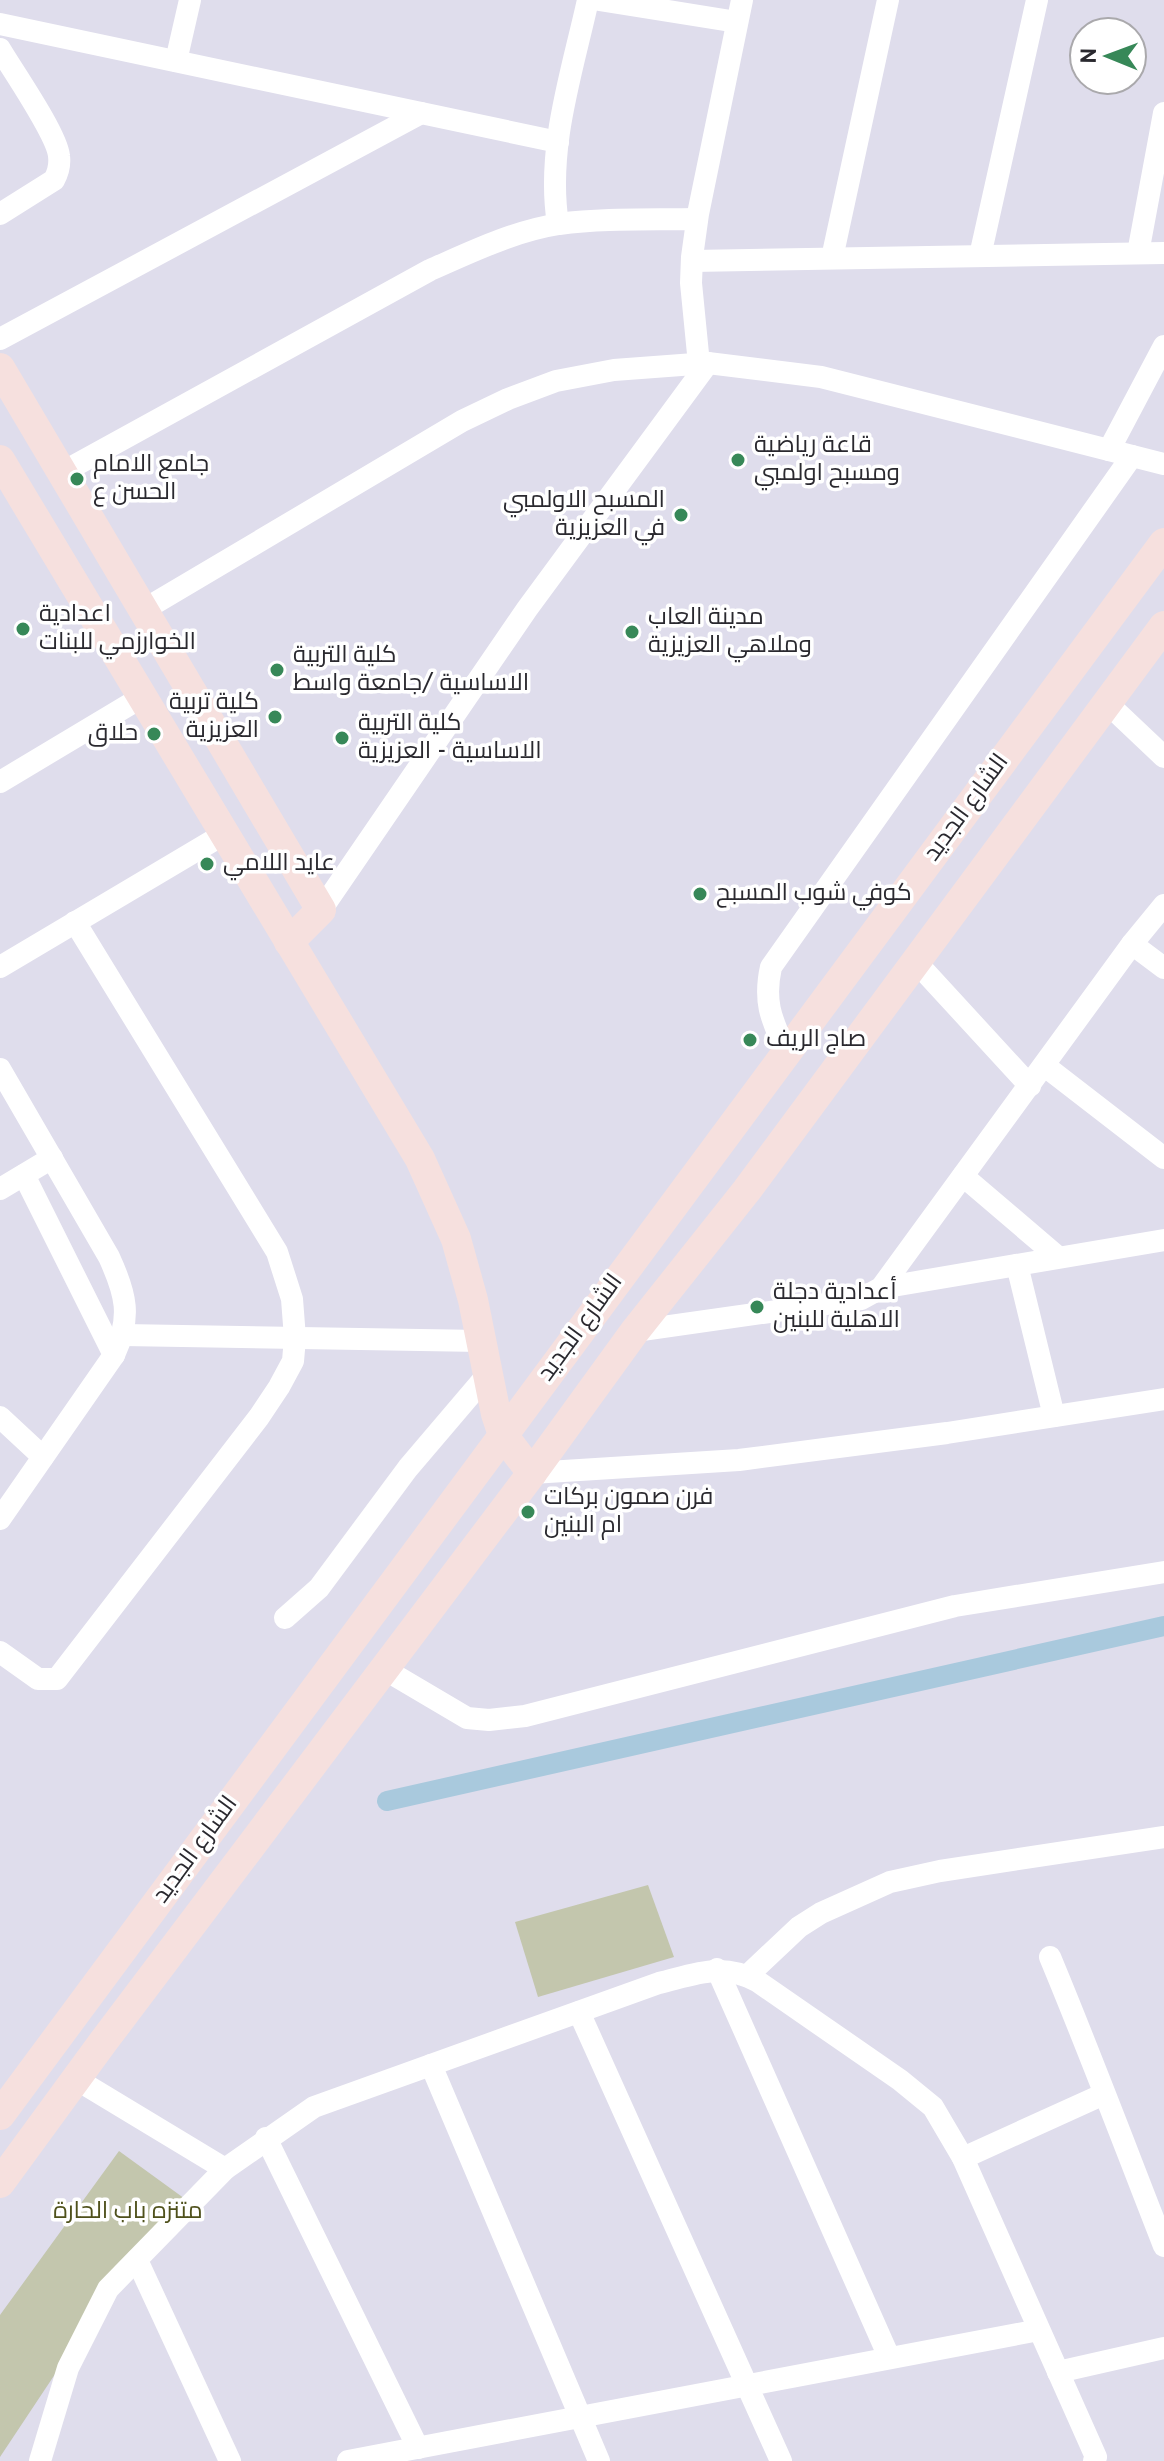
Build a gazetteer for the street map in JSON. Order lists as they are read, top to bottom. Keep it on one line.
{"streets":{"main road":["الشارع الجديد"]},"parks":["متنزه باب الحارة"],"places":["قاعة رياضية ومسبح اولمبي","جامع الامام الحسن ع","المسبح الاولمبي في العزيزية","اعدادية الخوارزمي للبنات","مدينة العاب وملاهي العزيزية","كلية التربية الاساسية /جامعة واسط","كلية تربية العزيزية","حلاق","كلية التربية الاساسية - العزيزية","عايد اللامي","كوفي شوب المسبح","صاج الريف","أعدادية دجلة الاهلية للبنين","فرن صمون بركات ام البنين"],"north":"left"}
